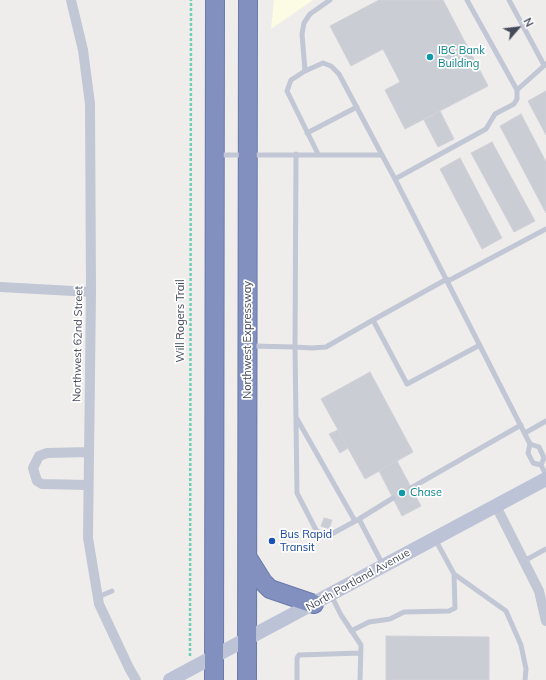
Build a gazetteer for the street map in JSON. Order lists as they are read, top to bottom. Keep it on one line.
{"streets":{"highway":["Northwest Expressway"],"main road":["North Portland Avenue"],"street":["Northwest 62nd Street"],"path":["Will Rogers Trail"]},"crossings":[["Northwest Expressway","North Portland Avenue"]],"places":["IBC Bank Building","Chase","Bus Rapid Transit"],"north":"top right"}
